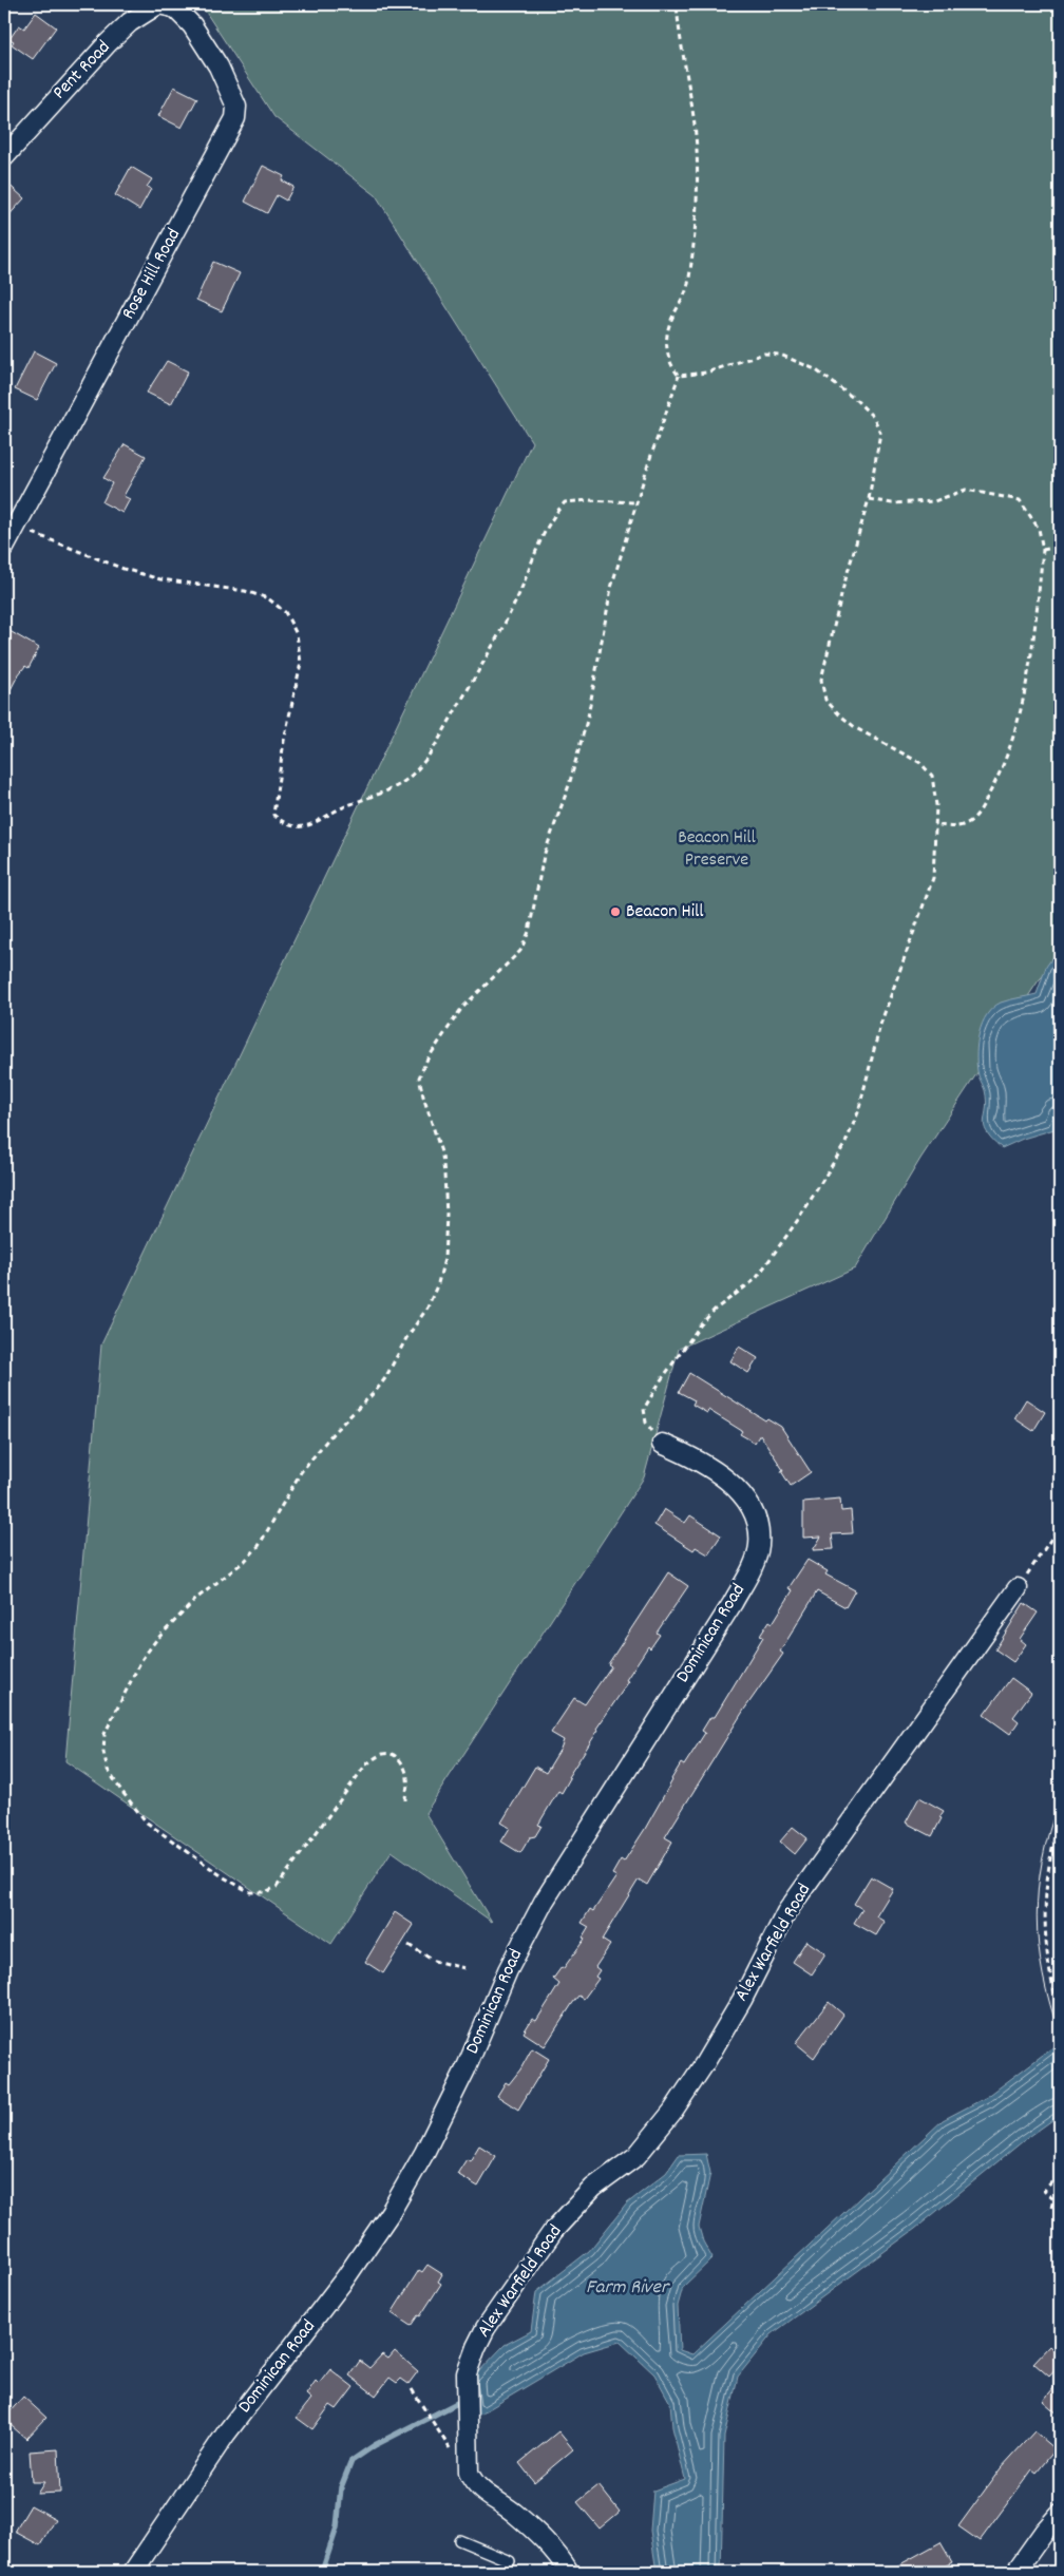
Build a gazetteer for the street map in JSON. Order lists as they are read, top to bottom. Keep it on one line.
{"streets":{"street":["Pent Road","Rose Hill Road","Dominican Road","Alex Warfield Road"]},"crossings":[["Pent Road","Rose Hill Road"]],"water":["Farm River"],"parks":["Beacon Hill Preserve"],"places":["Beacon Hill"]}
